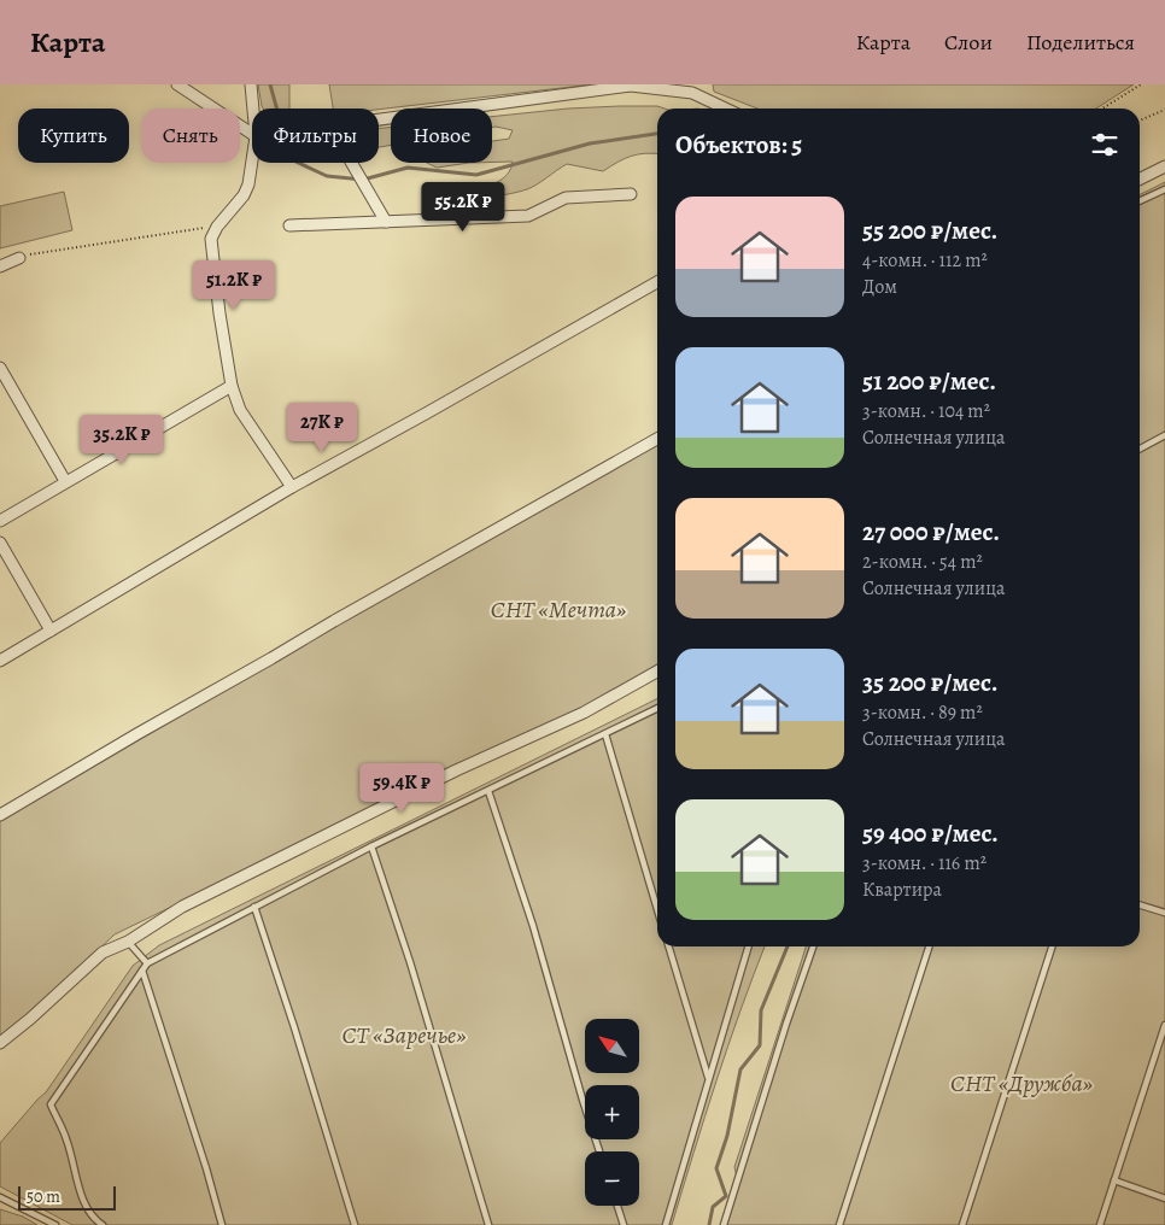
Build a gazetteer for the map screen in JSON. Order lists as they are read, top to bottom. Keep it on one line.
{"parks":["СНТ «Мечта»","СТ «Заречье»","СНТ «Дружба»"],"scale_bar":"50 m","north":"top left","page":{"header":"Карта","nav":["Карта","Слои","Поделиться"],"chip":["Купить","Снять","Фильтры","Новое"],"heading":"Объектов: 5","list":[{"name":"55 200 ₽/мес.","note":"4-комн. · 112 m² · Дом"},{"name":"51 200 ₽/мес.","note":"3-комн. · 104 m² · Солнечная улица"},{"name":"27 000 ₽/мес.","note":"2-комн. · 54 m² · Солнечная улица"},{"name":"35 200 ₽/мес.","note":"3-комн. · 89 m² · Солнечная улица"},{"name":"59 400 ₽/мес.","note":"3-комн. · 116 m² · Квартира"}],"price":["55.2K ₽","51.2K ₽","27K ₽","35.2K ₽","59.4K ₽"],"map_buttons":["+","−"],"scale":"50 m"}}
